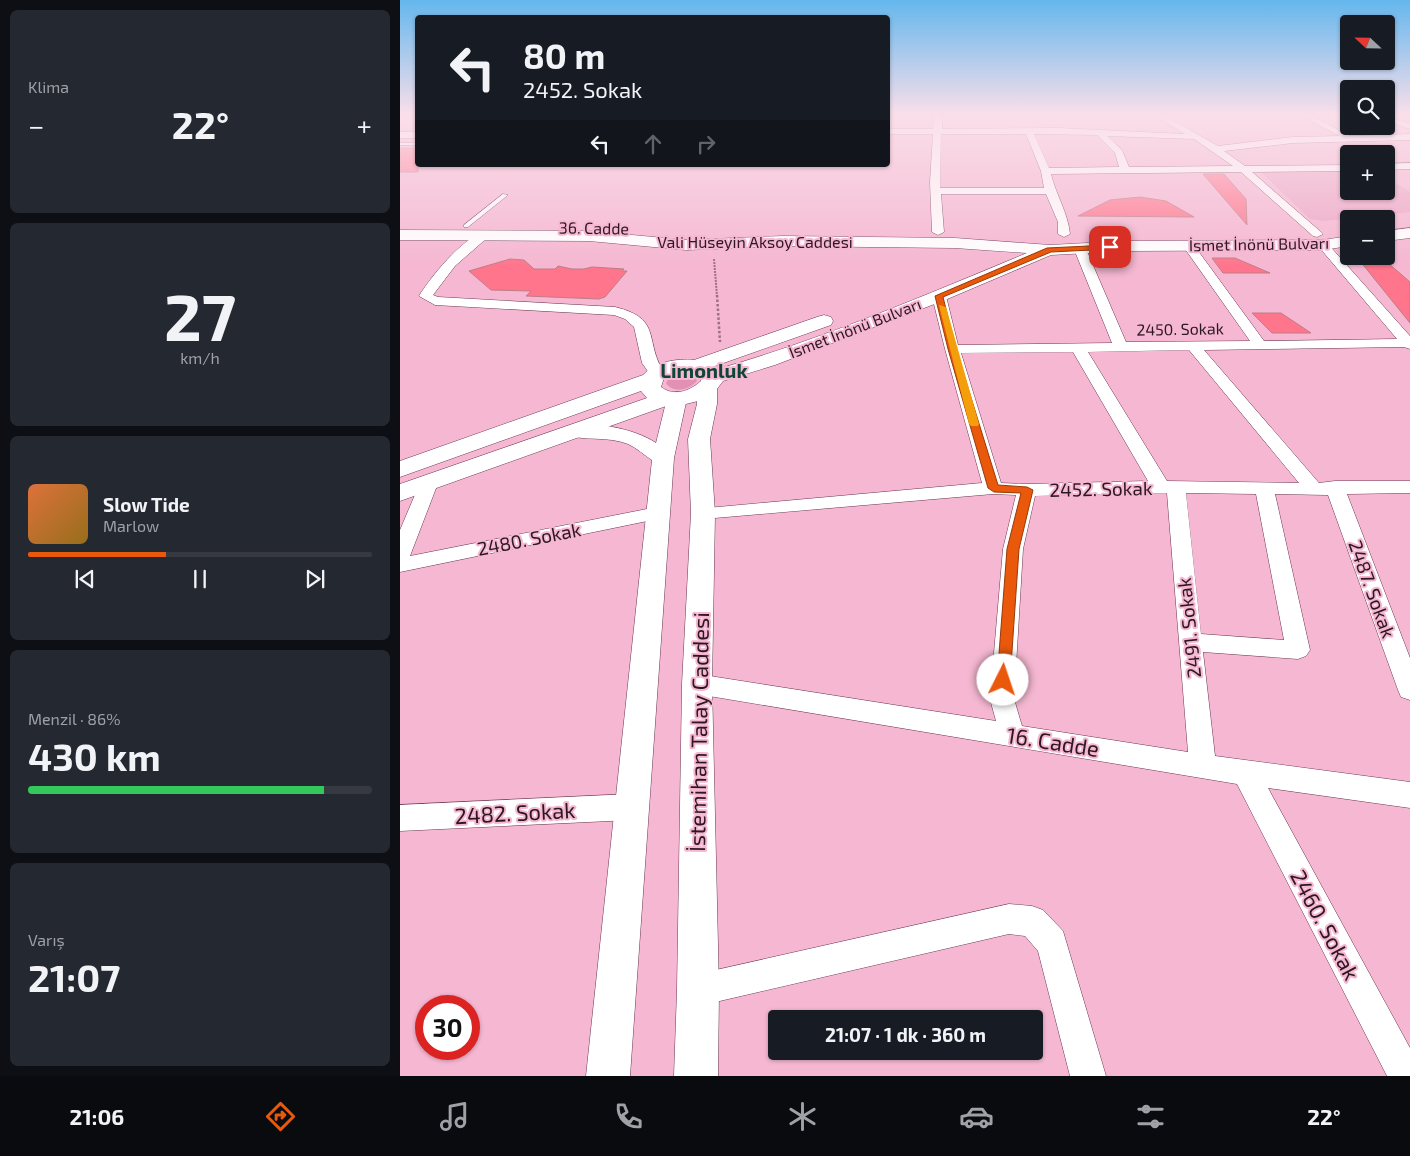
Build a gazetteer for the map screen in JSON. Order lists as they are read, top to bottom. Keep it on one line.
{"streets":{"main road":["36. Cadde","Vali Hüseyin Aksoy Caddesi","İsmet İnönü Bulvarı"],"street":["2450. Sokak","2452. Sokak","2480. Sokak","2487. Sokak","2491. Sokak","İstemihan Talay Caddesi","16. Cadde","2482. Sokak","2460. Sokak"]},"crossings":[["36. Cadde","İsmet İnönü Bulvarı"],["Vali Hüseyin Aksoy Caddesi","İsmet İnönü Bulvarı"],["İsmet İnönü Bulvarı","İstemihan Talay Caddesi"],["2450. Sokak","2487. Sokak"],["2450. Sokak","2491. Sokak"],["2452. Sokak","2487. Sokak"],["2452. Sokak","2491. Sokak"],["2452. Sokak","İstemihan Talay Caddesi"],["2491. Sokak","16. Cadde"],["İstemihan Talay Caddesi","16. Cadde"],["16. Cadde","2460. Sokak"]],"districts":["Limonluk"],"north":"left","page":{"tile":["Klima",["27","km/h"],["Menzil · 86%","430 km"],["Varış","21:07"]],"map_buttons":["+","−"],"turn":["80 m","2452. Sokak"],"heat":["−","22°","+"],"song":["Slow Tide","Marlow"],"limit":"30","trip":"21:07 · 1 dk · 360 m","tabs":["21:06","22°"]}}
